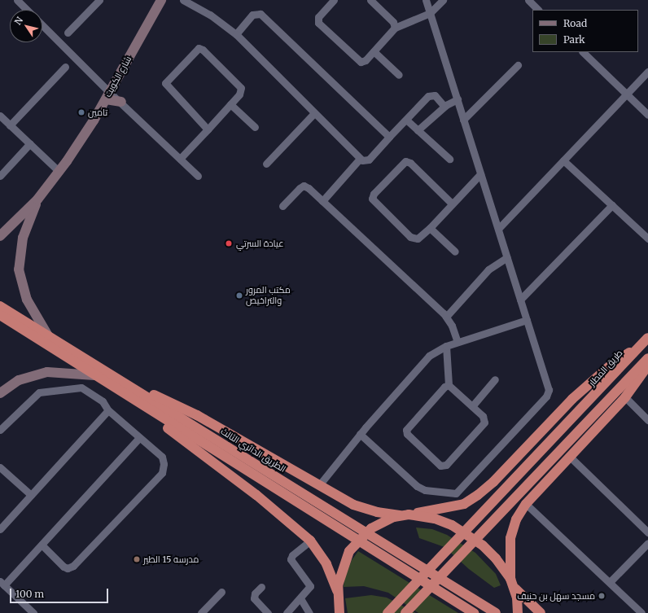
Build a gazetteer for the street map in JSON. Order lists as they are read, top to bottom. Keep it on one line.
{"streets":{"highway":["طريق المطار","الطريق الدائري الثالث"],"main road":["شارع الكويت"]},"crossings":[["شارع الكويت","الطريق الدائري الثالث"]],"places":["تامين","عيادة السرتي","مكتب المرور والتراخيص","مدرسه 15 الطير","مسجد سهل بن حنيف"],"legend":["Road","Park"],"scale_bar":"100 m","north":"top left"}
